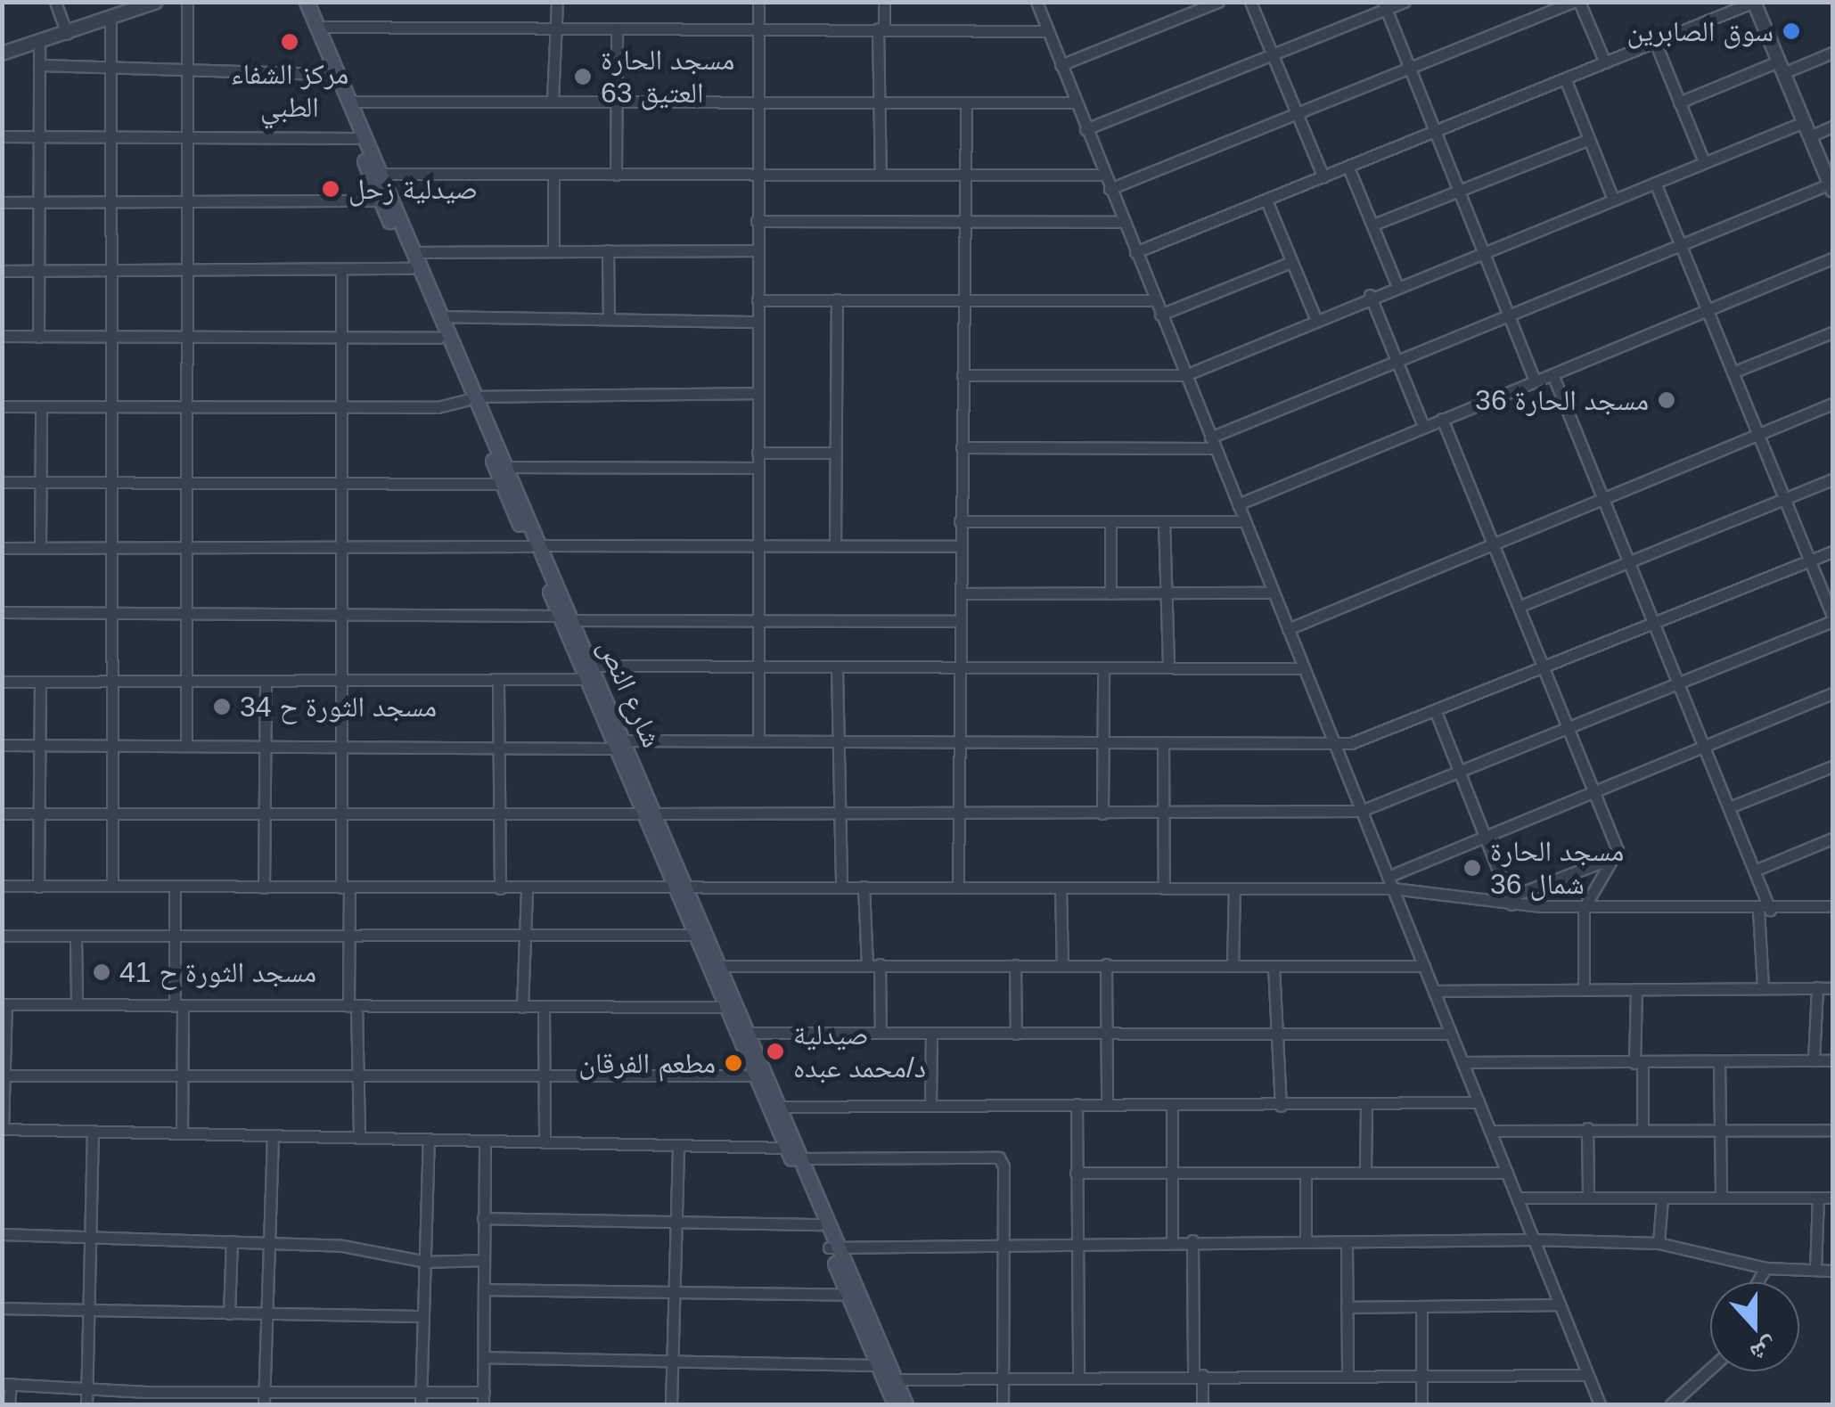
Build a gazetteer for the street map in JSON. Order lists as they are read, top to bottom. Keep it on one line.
{"streets":{"main road":["شارع النص"]},"places":["سوق الصابرين","مركز الشفاء الطبي","مسجد الحارة 63 العتيق","صيدلية زحل","مسجد الحارة 36","مسجد الثورة ح 34","مسجد الحارة 36 شمال","مسجد الثورة ح 41","صيدلية د/محمد عبده","مطعم الفرقان"],"north":"bottom"}
